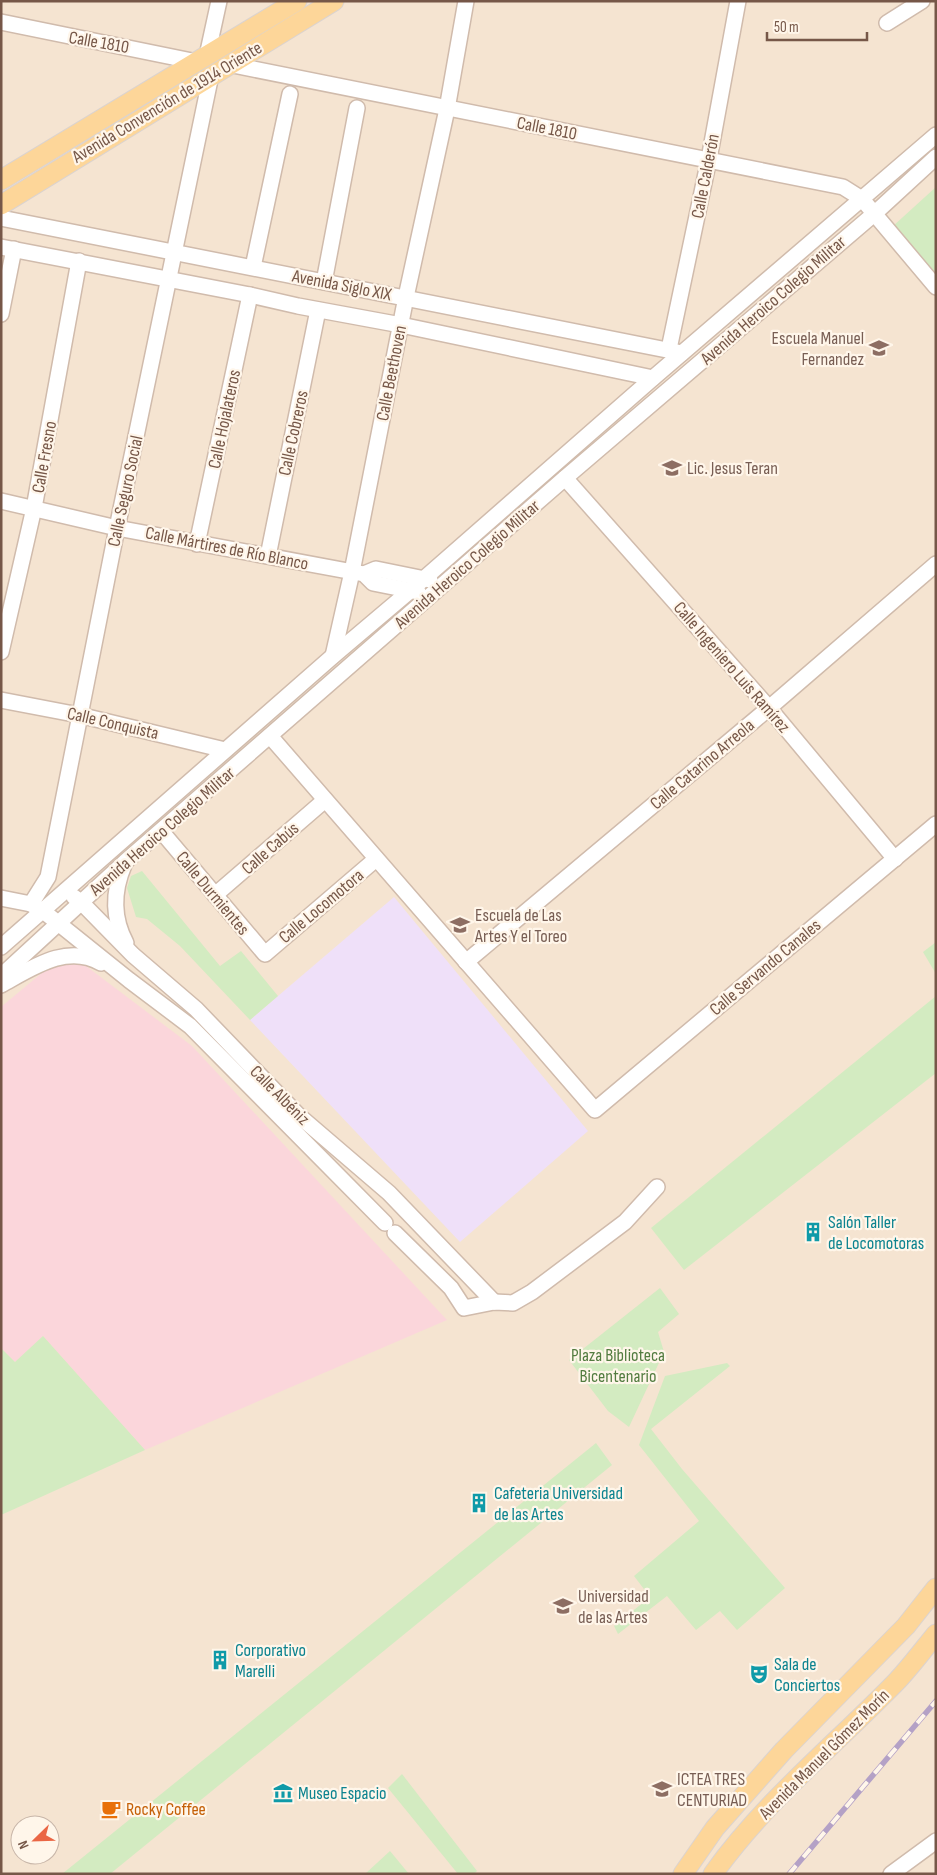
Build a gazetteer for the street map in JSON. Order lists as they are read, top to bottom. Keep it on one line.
{"streets":{"main road":["Avenida Convención de 1914 Oriente","Avenida Manuel Gómez Morín"],"street":["Calle 1810","Calle Calderón","Avenida Siglo XIX","Avenida Heroico Colegio Militar","Calle Beethoven","Calle Hojalateros","Calle Cobreros","Calle Fresno","Calle Seguro Social","Calle Mártires de Río Blanco","Calle Ingeniero Luis Ramírez","Calle Conquista","Calle Catarino Arreola","Calle Cabús","Calle Durmientes","Calle Locomotora","Calle Servando Canales","Calle Albéniz"]},"crossings":[["Calle 1810","Avenida Convención de 1914 Oriente"],["Calle 1810","Calle Calderón"],["Calle 1810","Avenida Heroico Colegio Militar"],["Calle 1810","Calle Beethoven"],["Avenida Convención de 1914 Oriente","Calle Seguro Social"],["Calle Calderón","Avenida Siglo XIX"],["Calle Calderón","Avenida Heroico Colegio Militar"],["Avenida Siglo XIX","Avenida Heroico Colegio Militar"],["Avenida Siglo XIX","Calle Beethoven"],["Avenida Siglo XIX","Calle Hojalateros"],["Avenida Siglo XIX","Calle Cobreros"],["Avenida Siglo XIX","Calle Fresno"],["Avenida Siglo XIX","Calle Seguro Social"],["Avenida Heroico Colegio Militar","Calle Beethoven"],["Avenida Heroico Colegio Militar","Calle Seguro Social"],["Avenida Heroico Colegio Militar","Calle Mártires de Río Blanco"],["Avenida Heroico Colegio Militar","Calle Ingeniero Luis Ramírez"],["Avenida Heroico Colegio Militar","Calle Conquista"],["Avenida Heroico Colegio Militar","Calle Durmientes"],["Avenida Heroico Colegio Militar","Calle Albéniz"],["Calle Beethoven","Calle Mártires de Río Blanco"],["Calle Hojalateros","Calle Mártires de Río Blanco"],["Calle Cobreros","Calle Mártires de Río Blanco"],["Calle Fresno","Calle Mártires de Río Blanco"],["Calle Seguro Social","Calle Mártires de Río Blanco"],["Calle Seguro Social","Calle Conquista"],["Calle Seguro Social","Calle Albéniz"],["Calle Ingeniero Luis Ramírez","Calle Catarino Arreola"],["Calle Ingeniero Luis Ramírez","Calle Servando Canales"],["Calle Catarino Arreola","Calle Servando Canales"],["Calle Cabús","Calle Durmientes"],["Calle Durmientes","Calle Locomotora"]],"parks":["Plaza Biblioteca Bicentenario"],"places":{"school or university":["Escuela Manuel Fernandez","Lic. Jesus Teran","Escuela de Las Artes Y el Toreo","Universidad de las Artes","ICTEA TRES CENTURIAD"],"building":["Salón Taller de Locomotoras","Cafeteria Universidad de las Artes","Corporativo Marelli"],"theatre":["Sala de Conciertos"],"museum":["Museo Espacio"],"cafe":["Rocky Coffee"]},"scale_bar":"50 m","north":"bottom left"}
